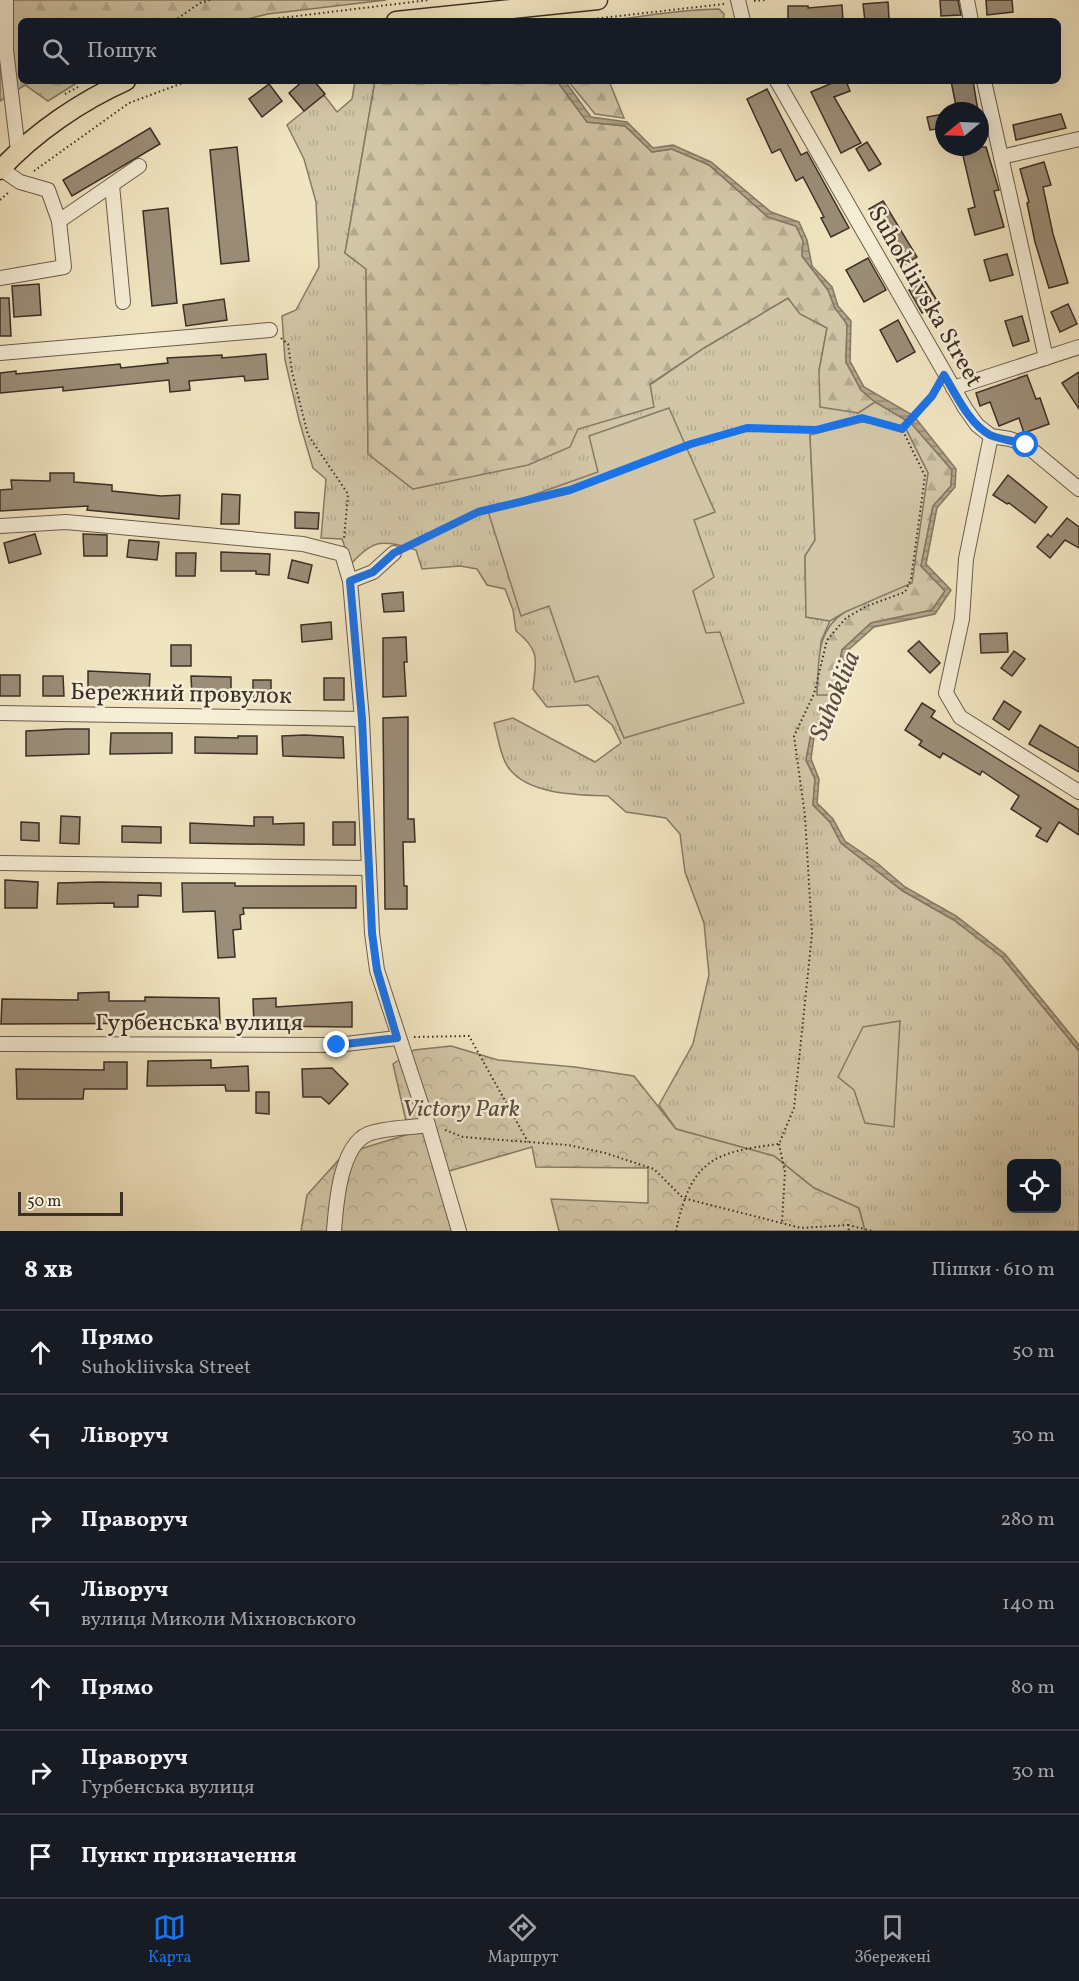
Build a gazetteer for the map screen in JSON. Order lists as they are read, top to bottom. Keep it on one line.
{"streets":{"street":["Suhokliivska Street","Бережний провулок","Гурбенська вулиця"]},"water":["Suhokliia"],"parks":["Victory Park"],"scale_bar":"50 m","north":"left","page":{"search":"Пошук","scale":"50 m","heading":["8 хв","Пішки · 610 m"],"list":[["Прямо","Suhokliivska Street","50 m"],["Ліворуч","30 m"],["Праворуч","280 m"],["Ліворуч","вулиця Миколи Міхновського","140 m"],["Прямо","80 m"],["Праворуч","Гурбенська вулиця","30 m"],"Пункт призначення"],"nav":["Карта","Маршрут","Збережені"]}}
